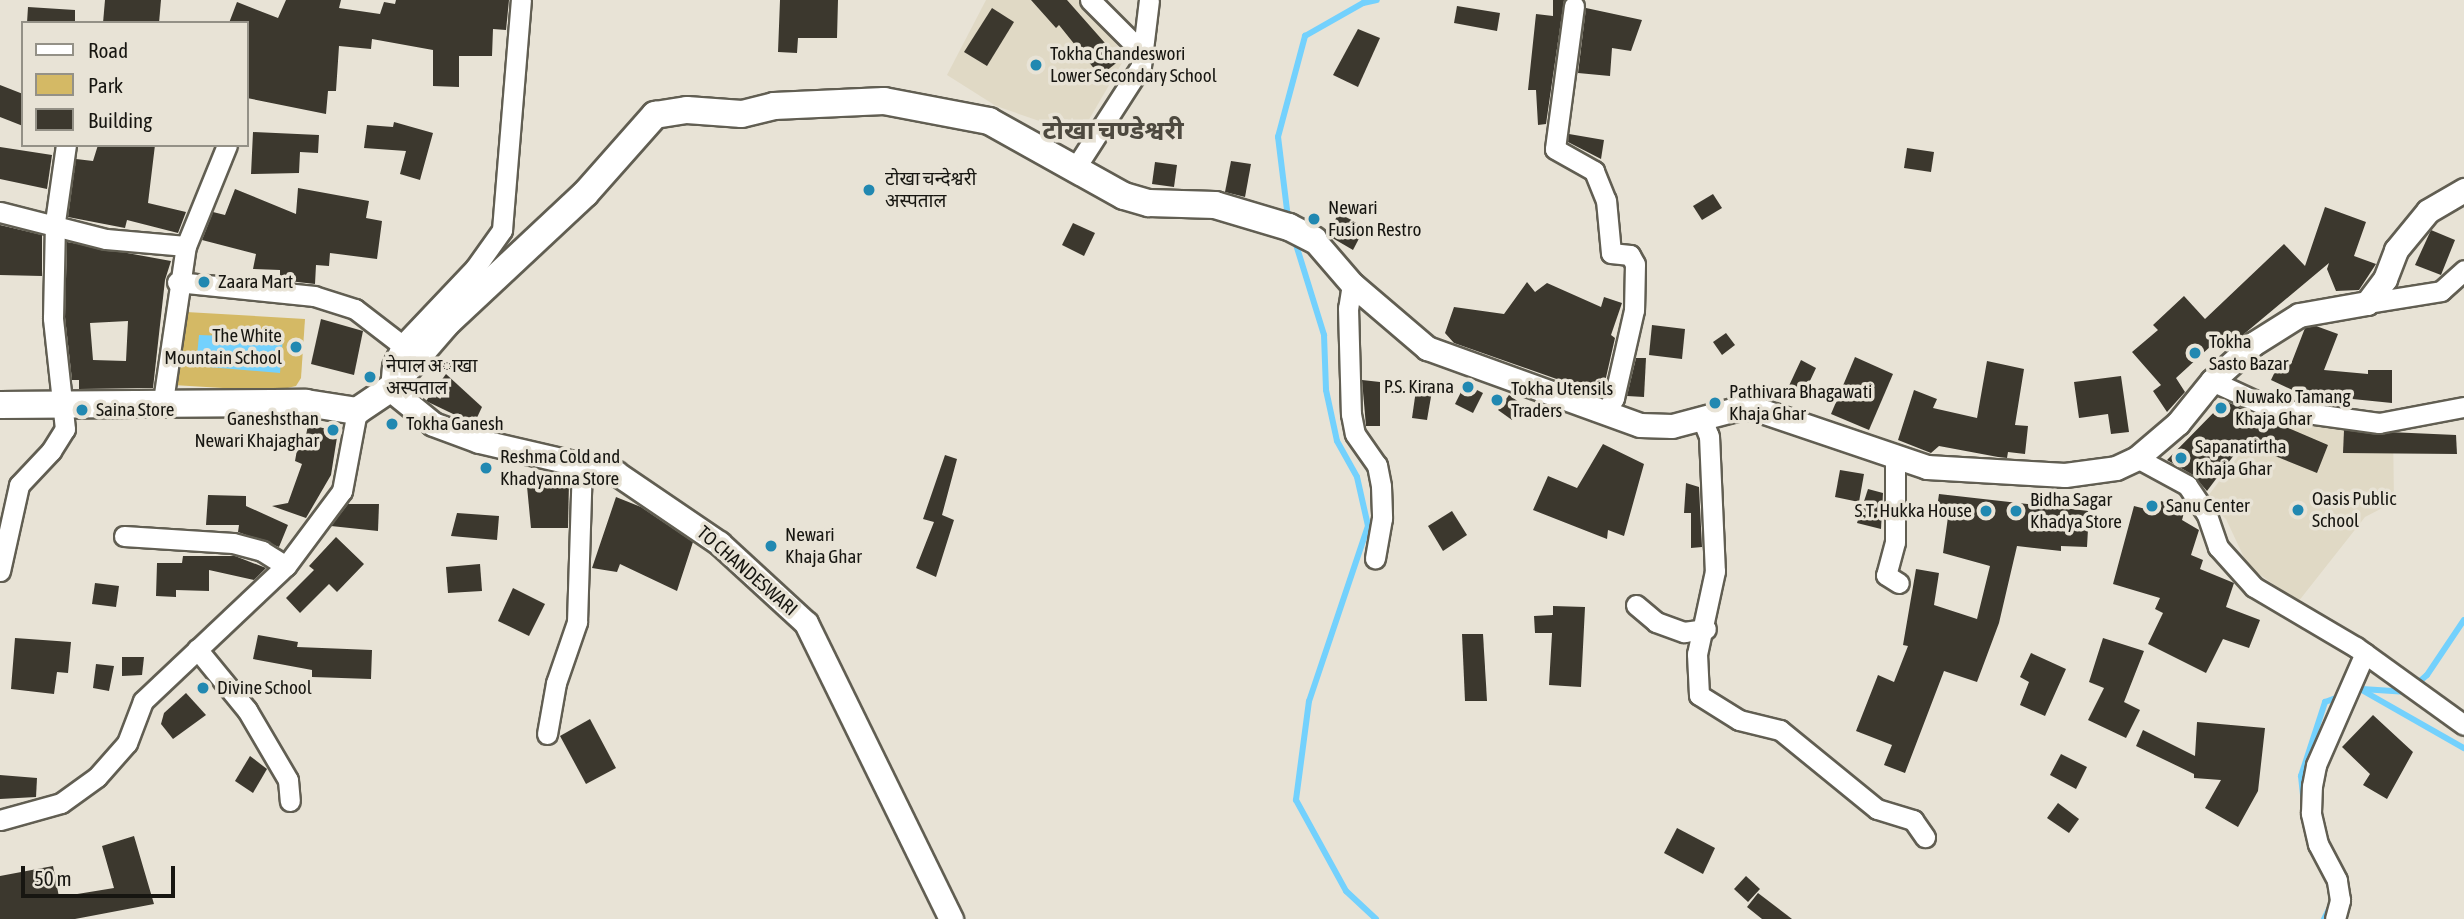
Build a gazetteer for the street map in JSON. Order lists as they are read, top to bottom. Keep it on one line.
{"streets":{"street":["TO CHANDESWARI"]},"districts":["टोखा चण्डेश्वरी"],"places":["Tokha Chandeswori Lower Secondary School","टोखा चन्देश्वरी अस्पताल","Newari Fusion Restro","Zaara Mart","The White Mountain School","Tokha Sasto Bazar","नेपाल अाखा अस्पताल","P.S. Kirana","Tokha Utensils Traders","Pathivara Bhagawati Khaja Ghar","Nuwako Tamang Khaja Ghar","Saina Store","Tokha Ganesh","Ganeshsthan Newari Khajaghar","Sapanatirtha Khaja Ghar","Reshma Cold and Khadyanna Store","Sanu Center","Oasis Public School","S.T. Hukka House","Bidha Sagar Khadya Store","Newari Khaja Ghar","Divine School"],"legend":["Road","Park","Building"],"scale_bar":"50 m"}
